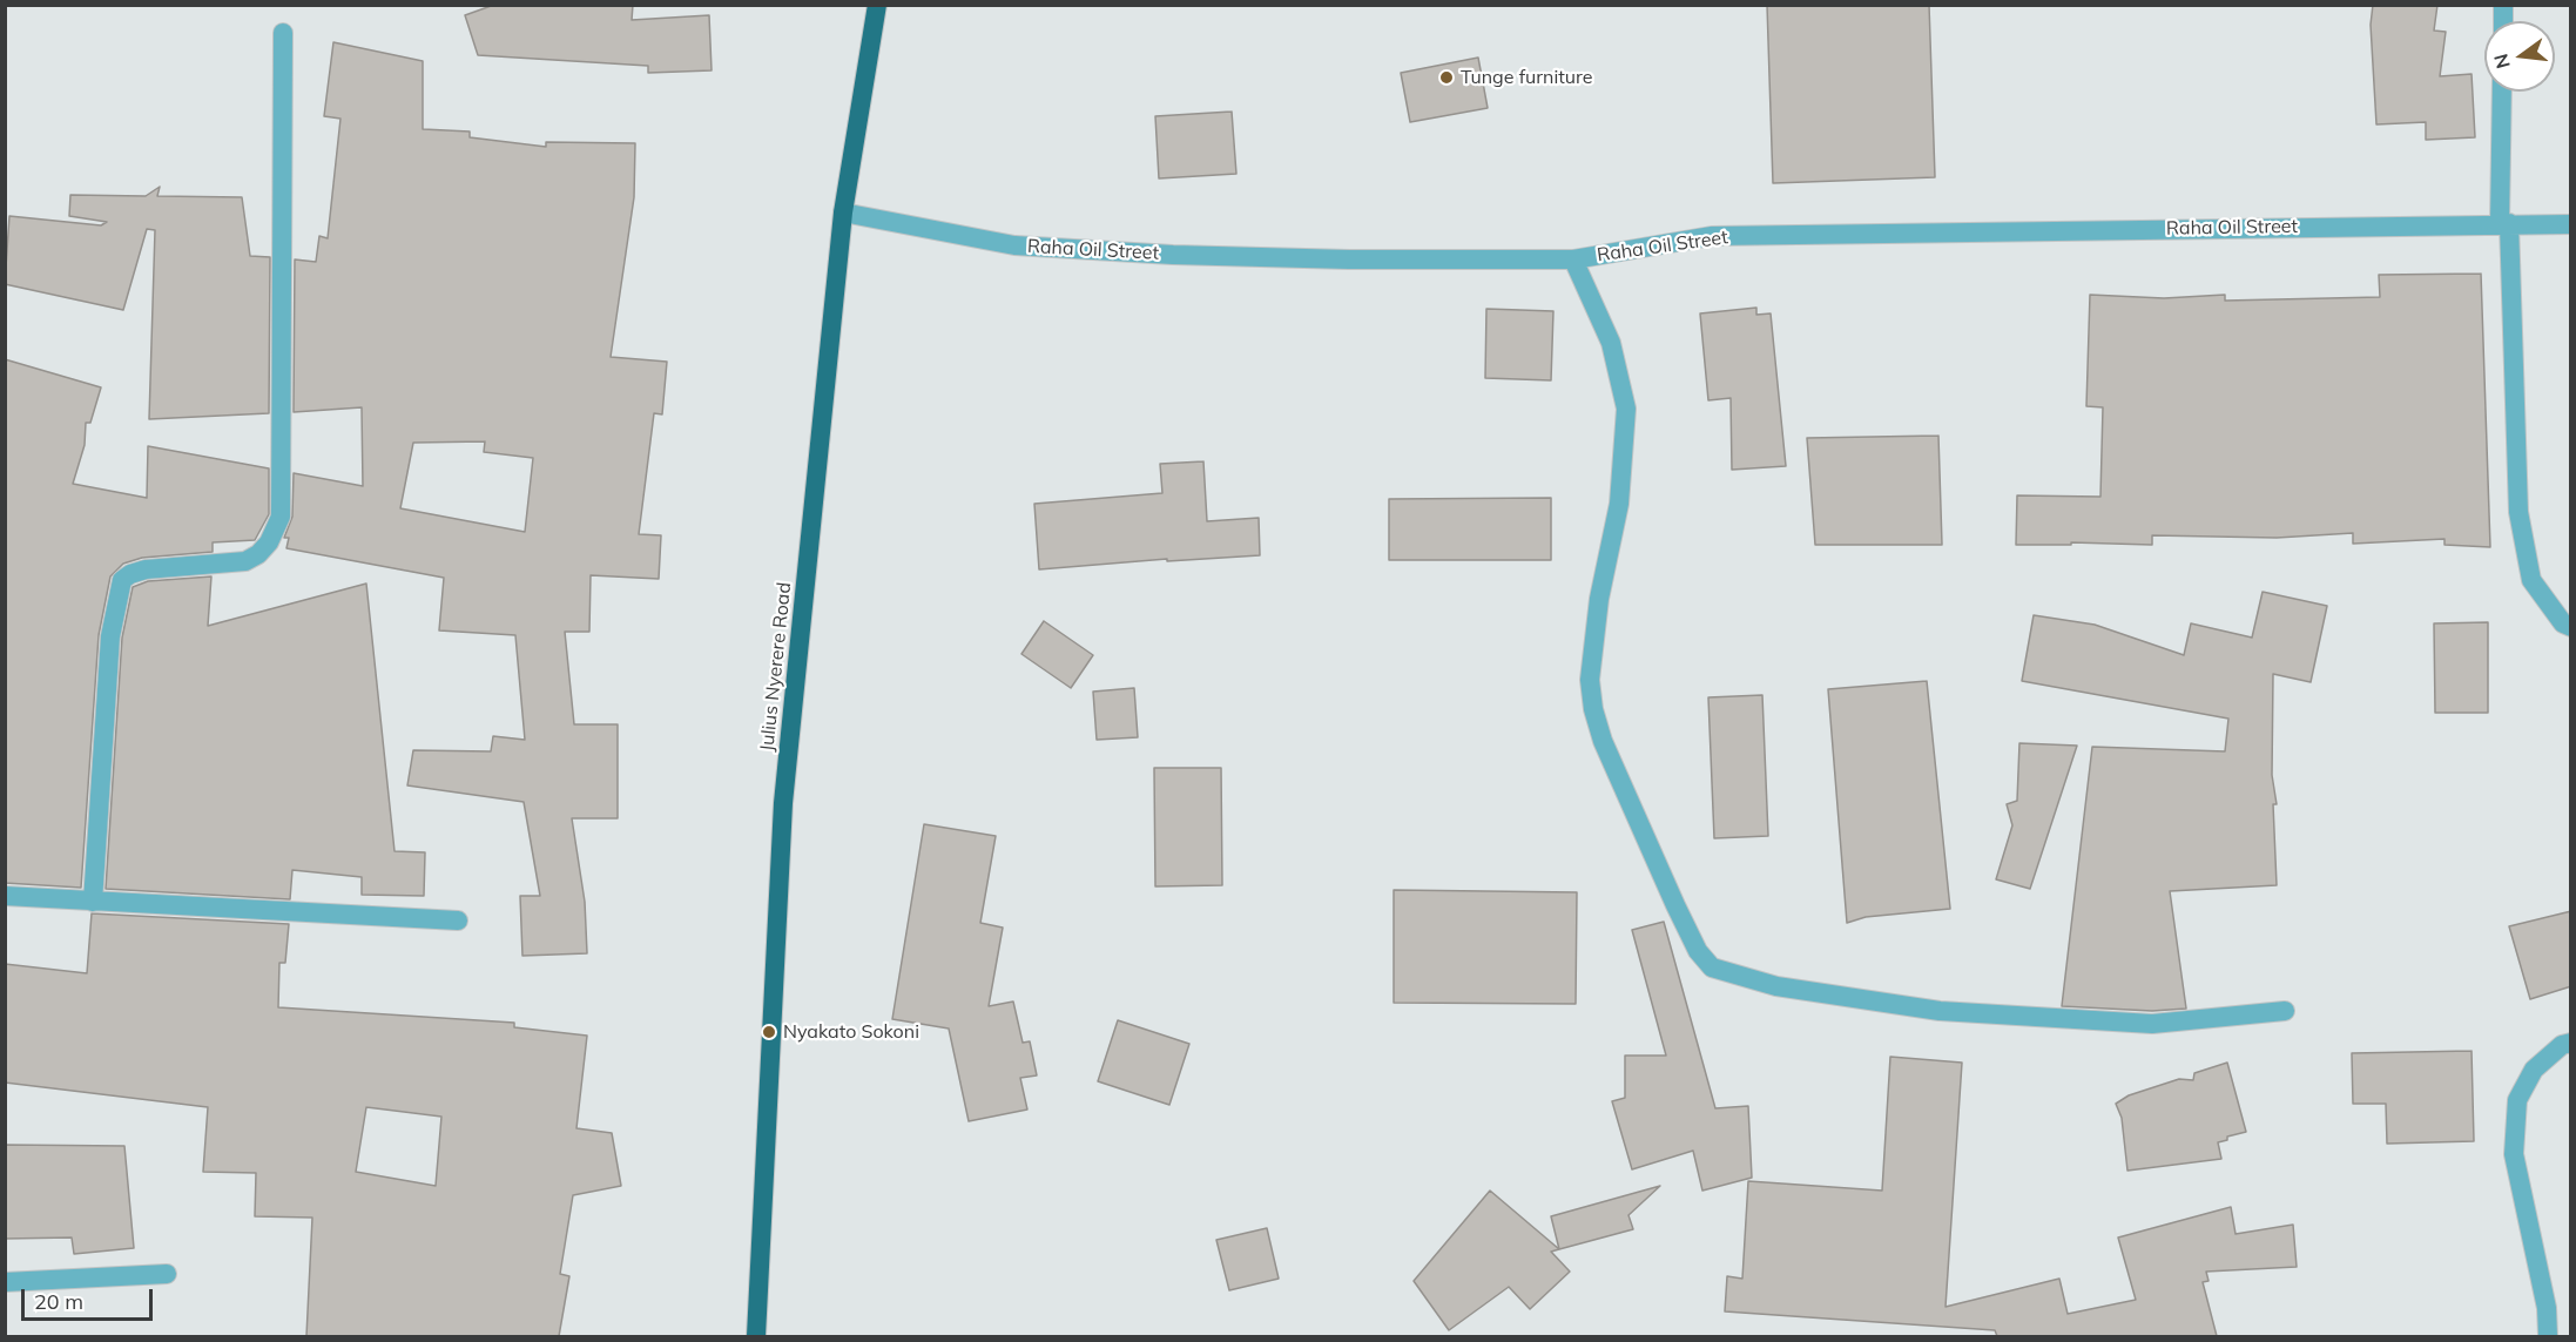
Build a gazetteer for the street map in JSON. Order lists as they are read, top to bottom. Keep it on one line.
{"streets":{"highway":["Julius Nyerere Road"],"street":["Raha Oil Street"]},"crossings":[["Raha Oil Street","Julius Nyerere Road"]],"places":["Tunge furniture","Nyakato Sokoni"],"scale_bar":"20 m","north":"left"}
